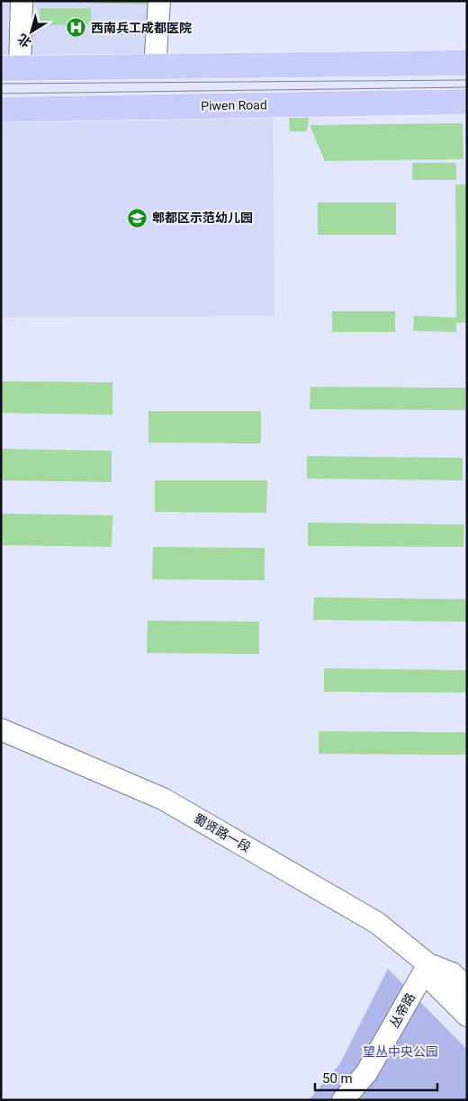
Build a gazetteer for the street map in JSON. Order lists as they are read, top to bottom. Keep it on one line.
{"streets":{"main road":["Piwen Road"],"street":["蜀贤路一段","丛帝路"]},"crossings":[["蜀贤路一段","丛帝路"]],"parks":["望丛中央公园"],"places":{"hospital":["西南兵工成都医院"],"school or university":["郫都区示范幼儿园"]},"scale_bar":"50 m","north":"bottom left"}
